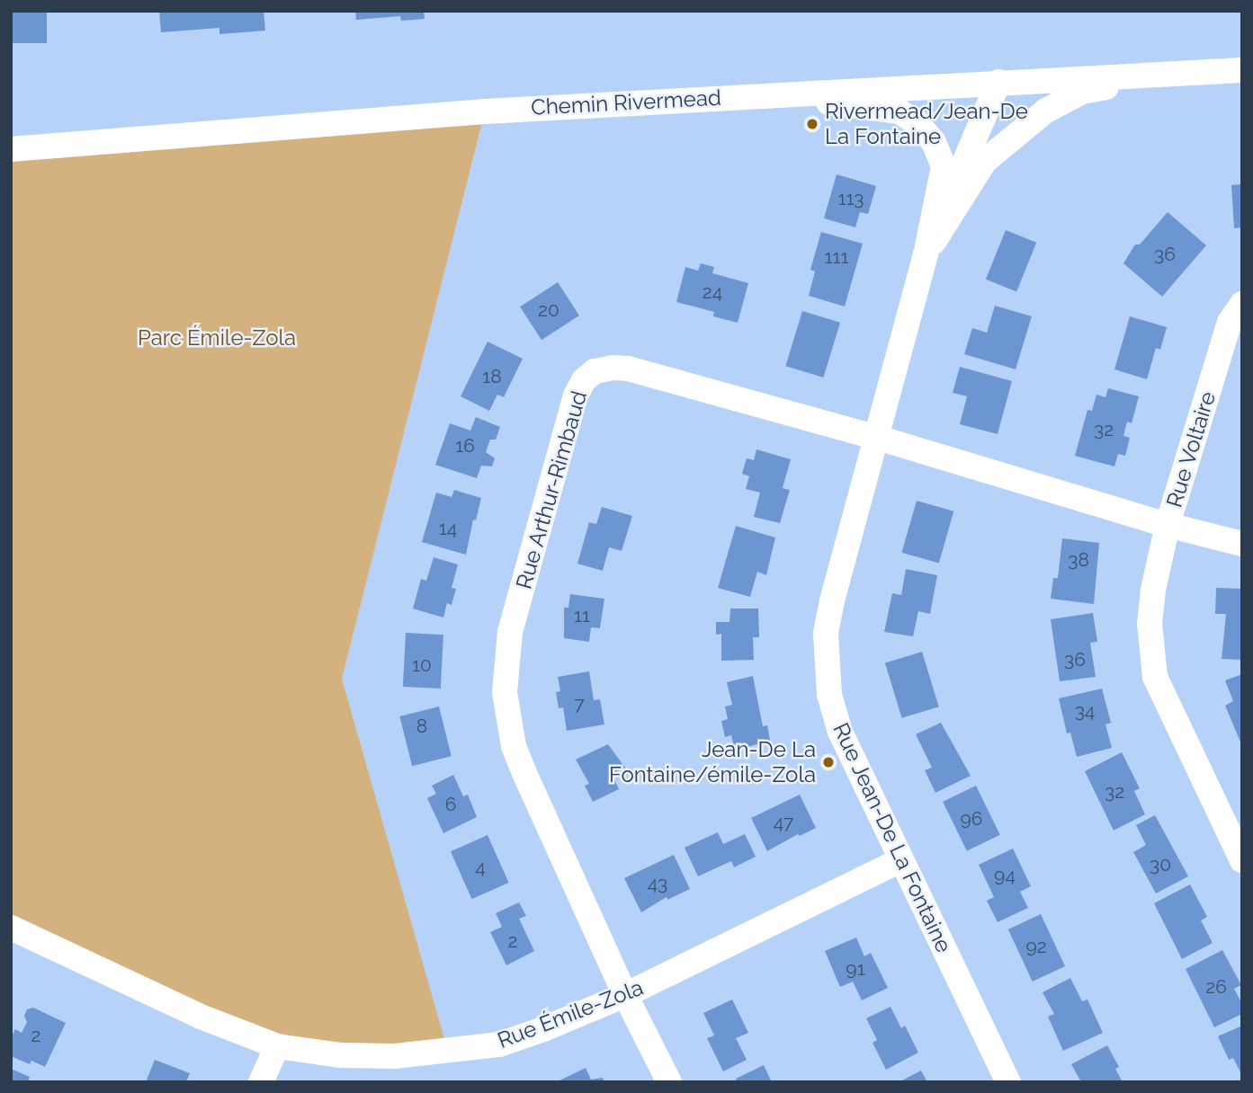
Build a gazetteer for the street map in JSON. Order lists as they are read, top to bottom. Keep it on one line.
{"streets":{"street":["Chemin Rivermead","Rue Voltaire","Rue Arthur-Rimbaud","Rue Jean-De La Fontaine","Rue Émile-Zola"]},"crossings":[["Chemin Rivermead","Rue Jean-De La Fontaine"],["Rue Voltaire","Rue Arthur-Rimbaud"],["Rue Arthur-Rimbaud","Rue Jean-De La Fontaine"],["Rue Arthur-Rimbaud","Rue Émile-Zola"],["Rue Jean-De La Fontaine","Rue Émile-Zola"]],"parks":["Parc Émile-Zola"],"places":["Rivermead/Jean-De La Fontaine","Jean-De La Fontaine/émile-Zola"],"house_numbers":["113","36","111","24","20","18","32","16","14","38","11","36","10","7","34","8","32","6","96","47","30","4","94","43","2","92","91","26","2"]}
